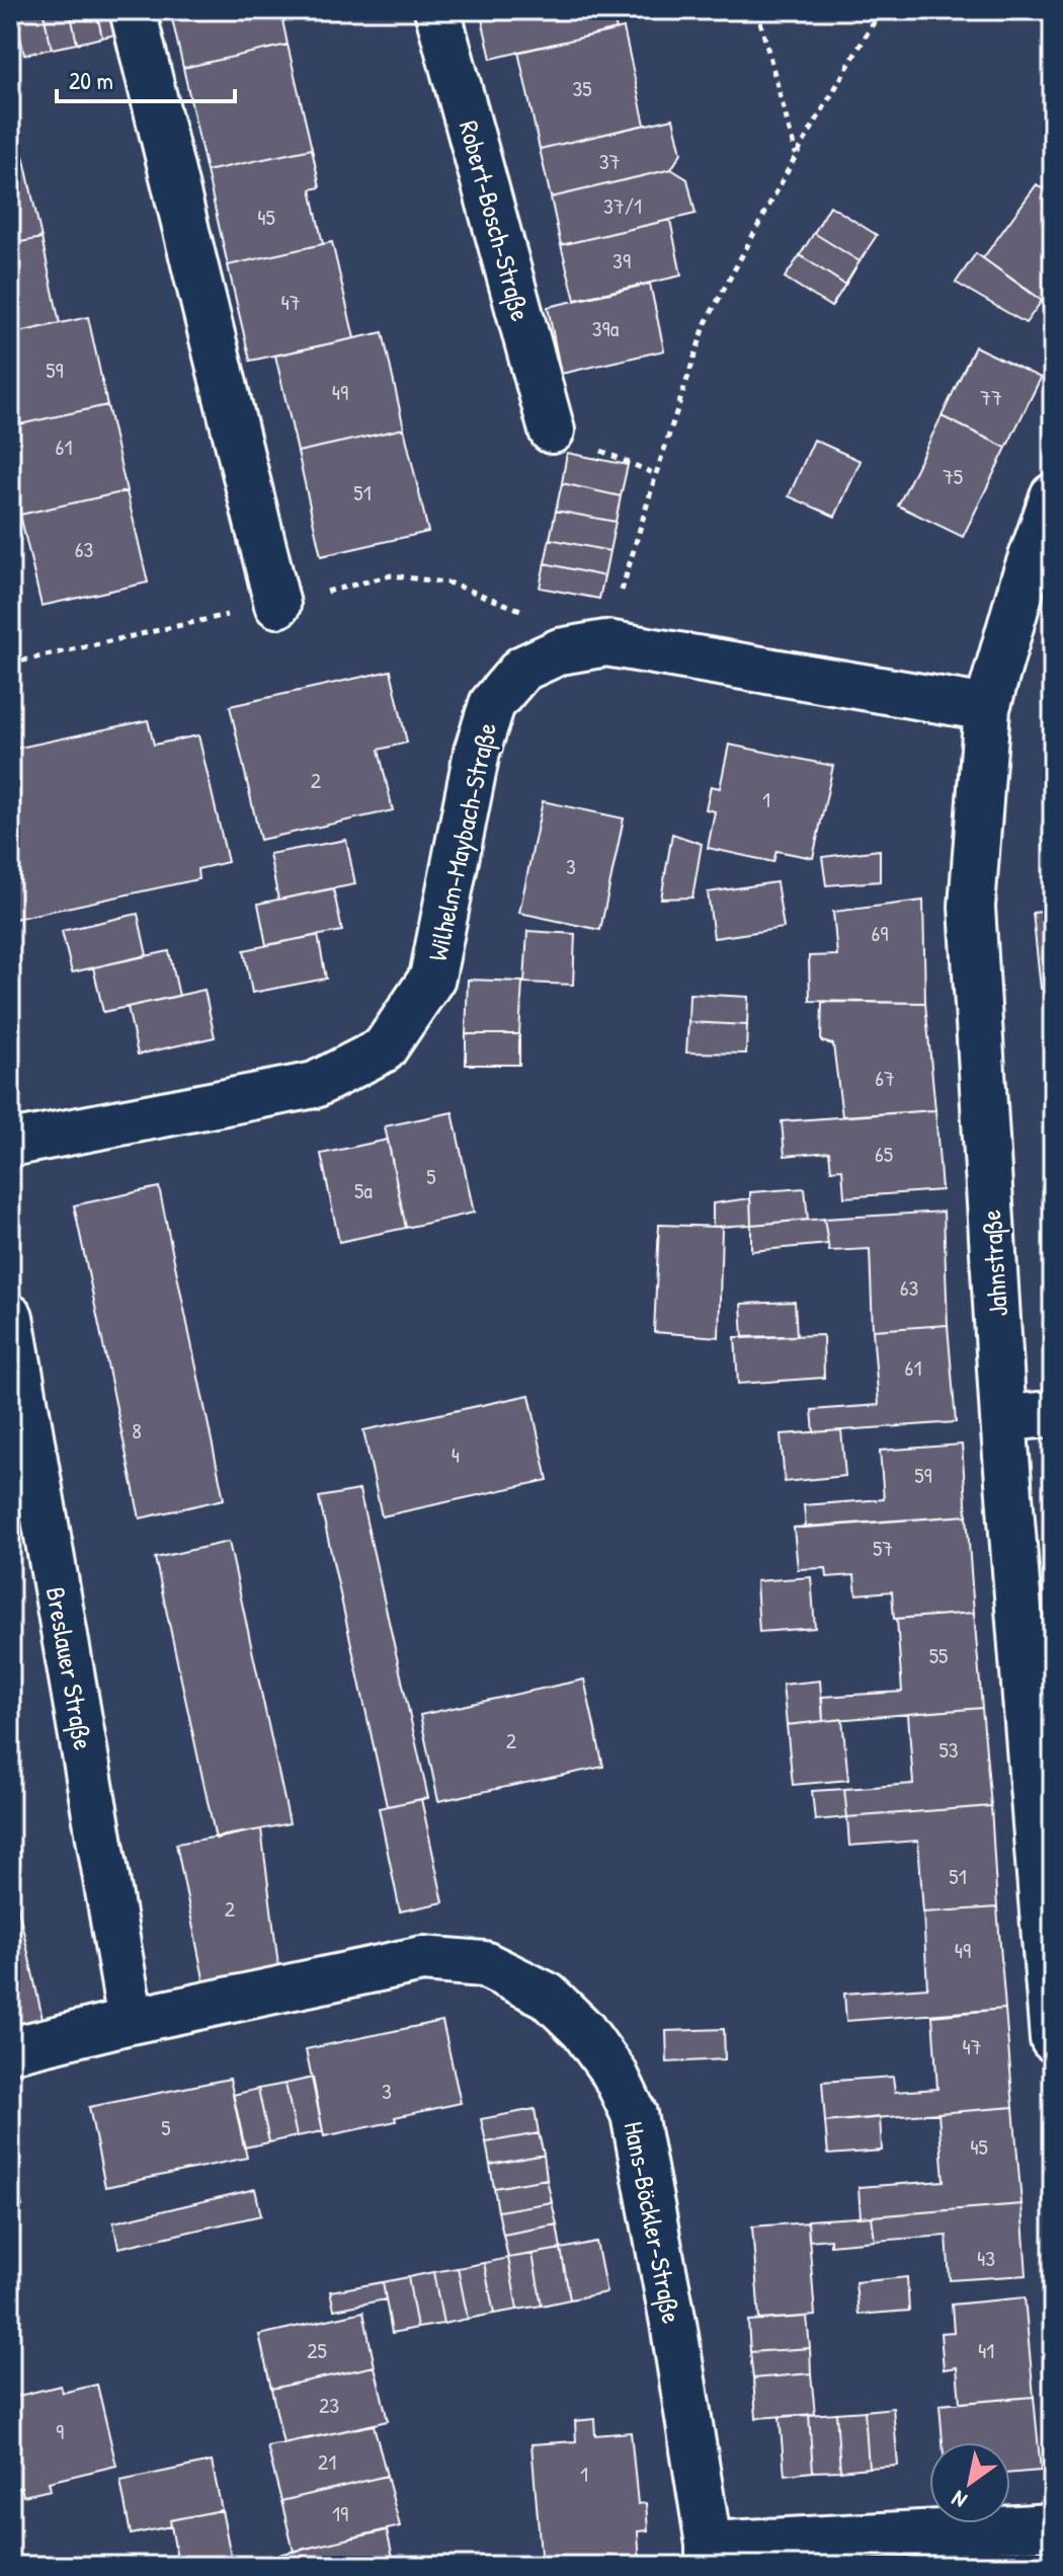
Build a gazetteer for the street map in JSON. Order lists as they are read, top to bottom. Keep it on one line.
{"streets":{"street":["Robert-Bosch-Straße","Wilhelm-Maybach-Straße","Jahnstraße","Breslauer Straße","Hans-Böckler-Straße"]},"crossings":[["Wilhelm-Maybach-Straße","Jahnstraße"],["Breslauer Straße","Hans-Böckler-Straße"]],"house_numbers":["35","37","37/1","45","39","47","39a","59","49","77","61","75","51","63","2","1","3","69","67","65","5","5a","63","61","8","4","59","57","55","2","53","51","2","49","47","3","5","45","43","25","41","23","9","21","1","19"],"scale_bar":"20 m","north":"bottom left"}
